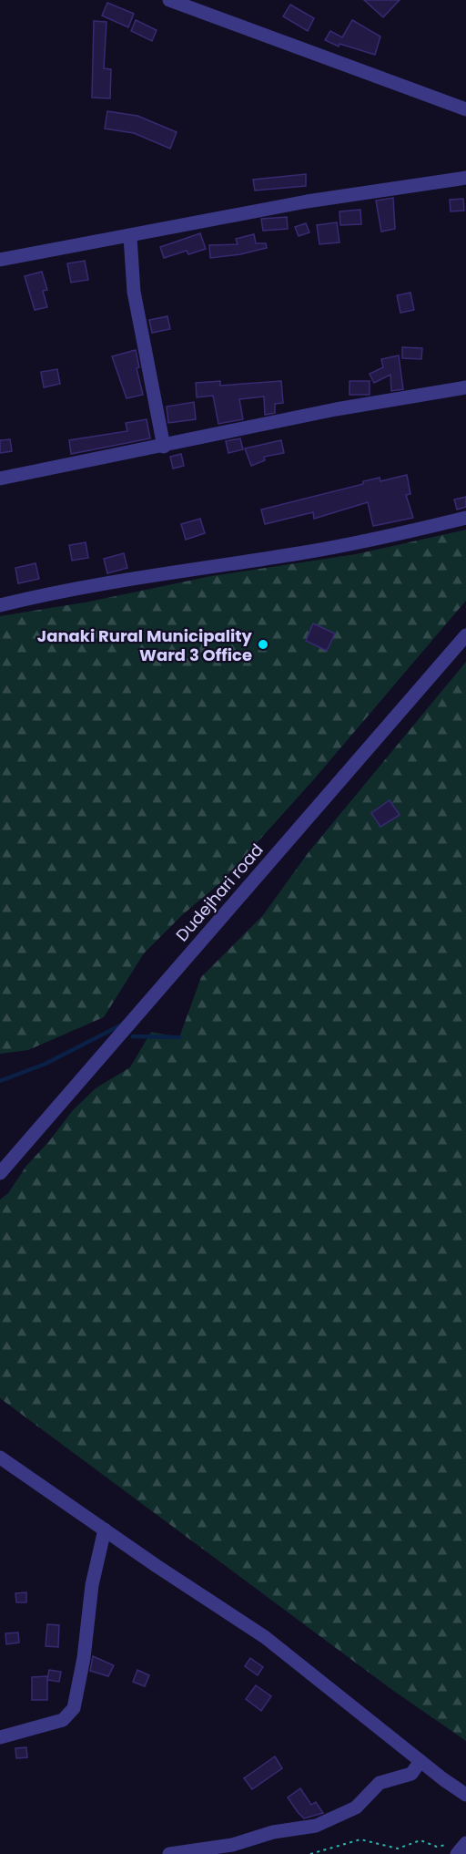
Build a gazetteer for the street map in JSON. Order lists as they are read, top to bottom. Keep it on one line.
{"streets":{"street":["Dudejhari road"]},"places":["Janaki Rural Municipality Ward 3 Office"]}
